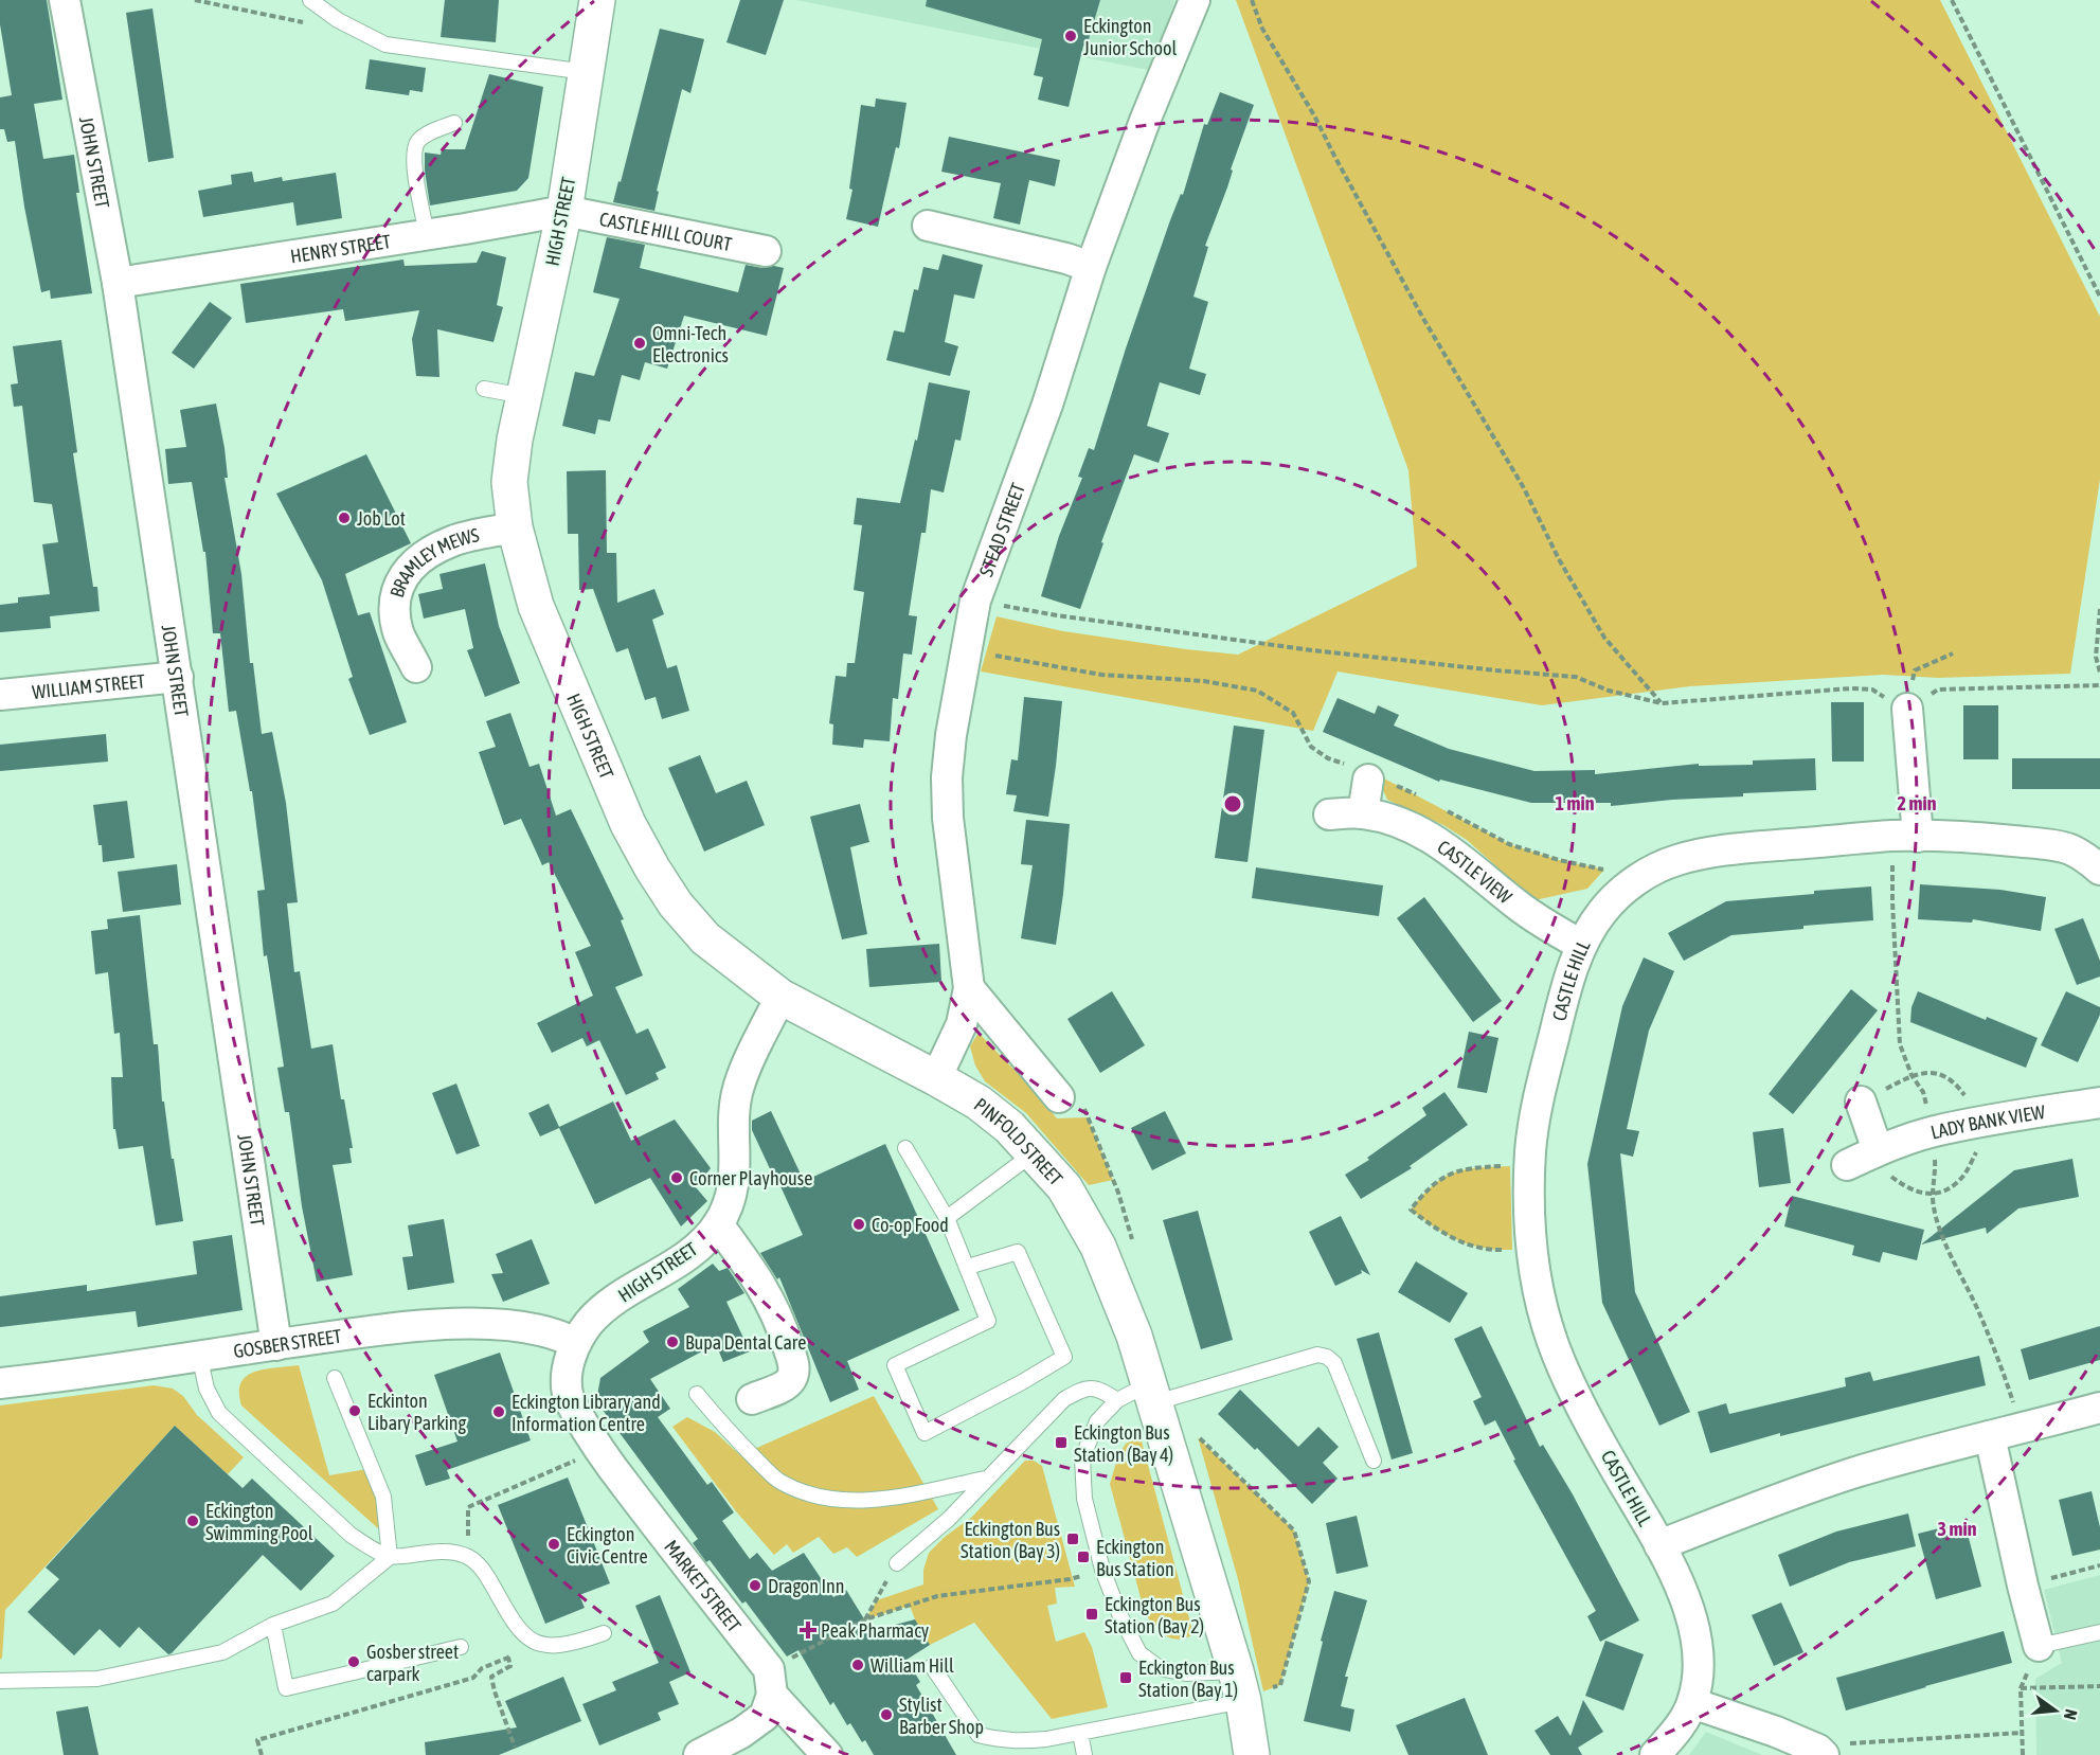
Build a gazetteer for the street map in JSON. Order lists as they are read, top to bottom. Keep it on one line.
{"streets":{"main road":["HIGH STREET","PINFOLD STREET"],"street":["JOHN STREET","CASTLE HILL COURT","HENRY STREET","STEAD STREET","BRAMLEY MEWS","WILLIAM STREET","CASTLE VIEW","CASTLE HILL","LADY BANK VIEW","GOSBER STREET","MARKET STREET"]},"crossings":[["JOHN STREET","HENRY STREET"],["JOHN STREET","WILLIAM STREET"],["JOHN STREET","GOSBER STREET"],["HIGH STREET","CASTLE HILL COURT"],["HIGH STREET","HENRY STREET"],["HIGH STREET","BRAMLEY MEWS"],["HIGH STREET","PINFOLD STREET"],["HIGH STREET","GOSBER STREET"],["HIGH STREET","MARKET STREET"],["CASTLE HILL COURT","HENRY STREET"],["STEAD STREET","PINFOLD STREET"],["CASTLE VIEW","CASTLE HILL"],["GOSBER STREET","MARKET STREET"]],"places":{"other":["Eckington Junior School","Omni-Tech Electronics","Job Lot","Corner Playhouse","Co-op Food","Bupa Dental Care","Eckinton Libary Parking","Eckington Library and Information Centre","Eckington Swimming Pool","Eckington Civic Centre","Dragon Inn","Gosber street carpark","William Hill","Stylist Barber Shop"],"transit":["Eckington Bus Station (Bay 4)","Eckington Bus Station (Bay 3)","Eckington Bus Station","Eckington Bus Station (Bay 2)","Eckington Bus Station (Bay 1)"],"health":["Peak Pharmacy"]},"north":"right","rings":["1 min","2 min","3 min"]}
